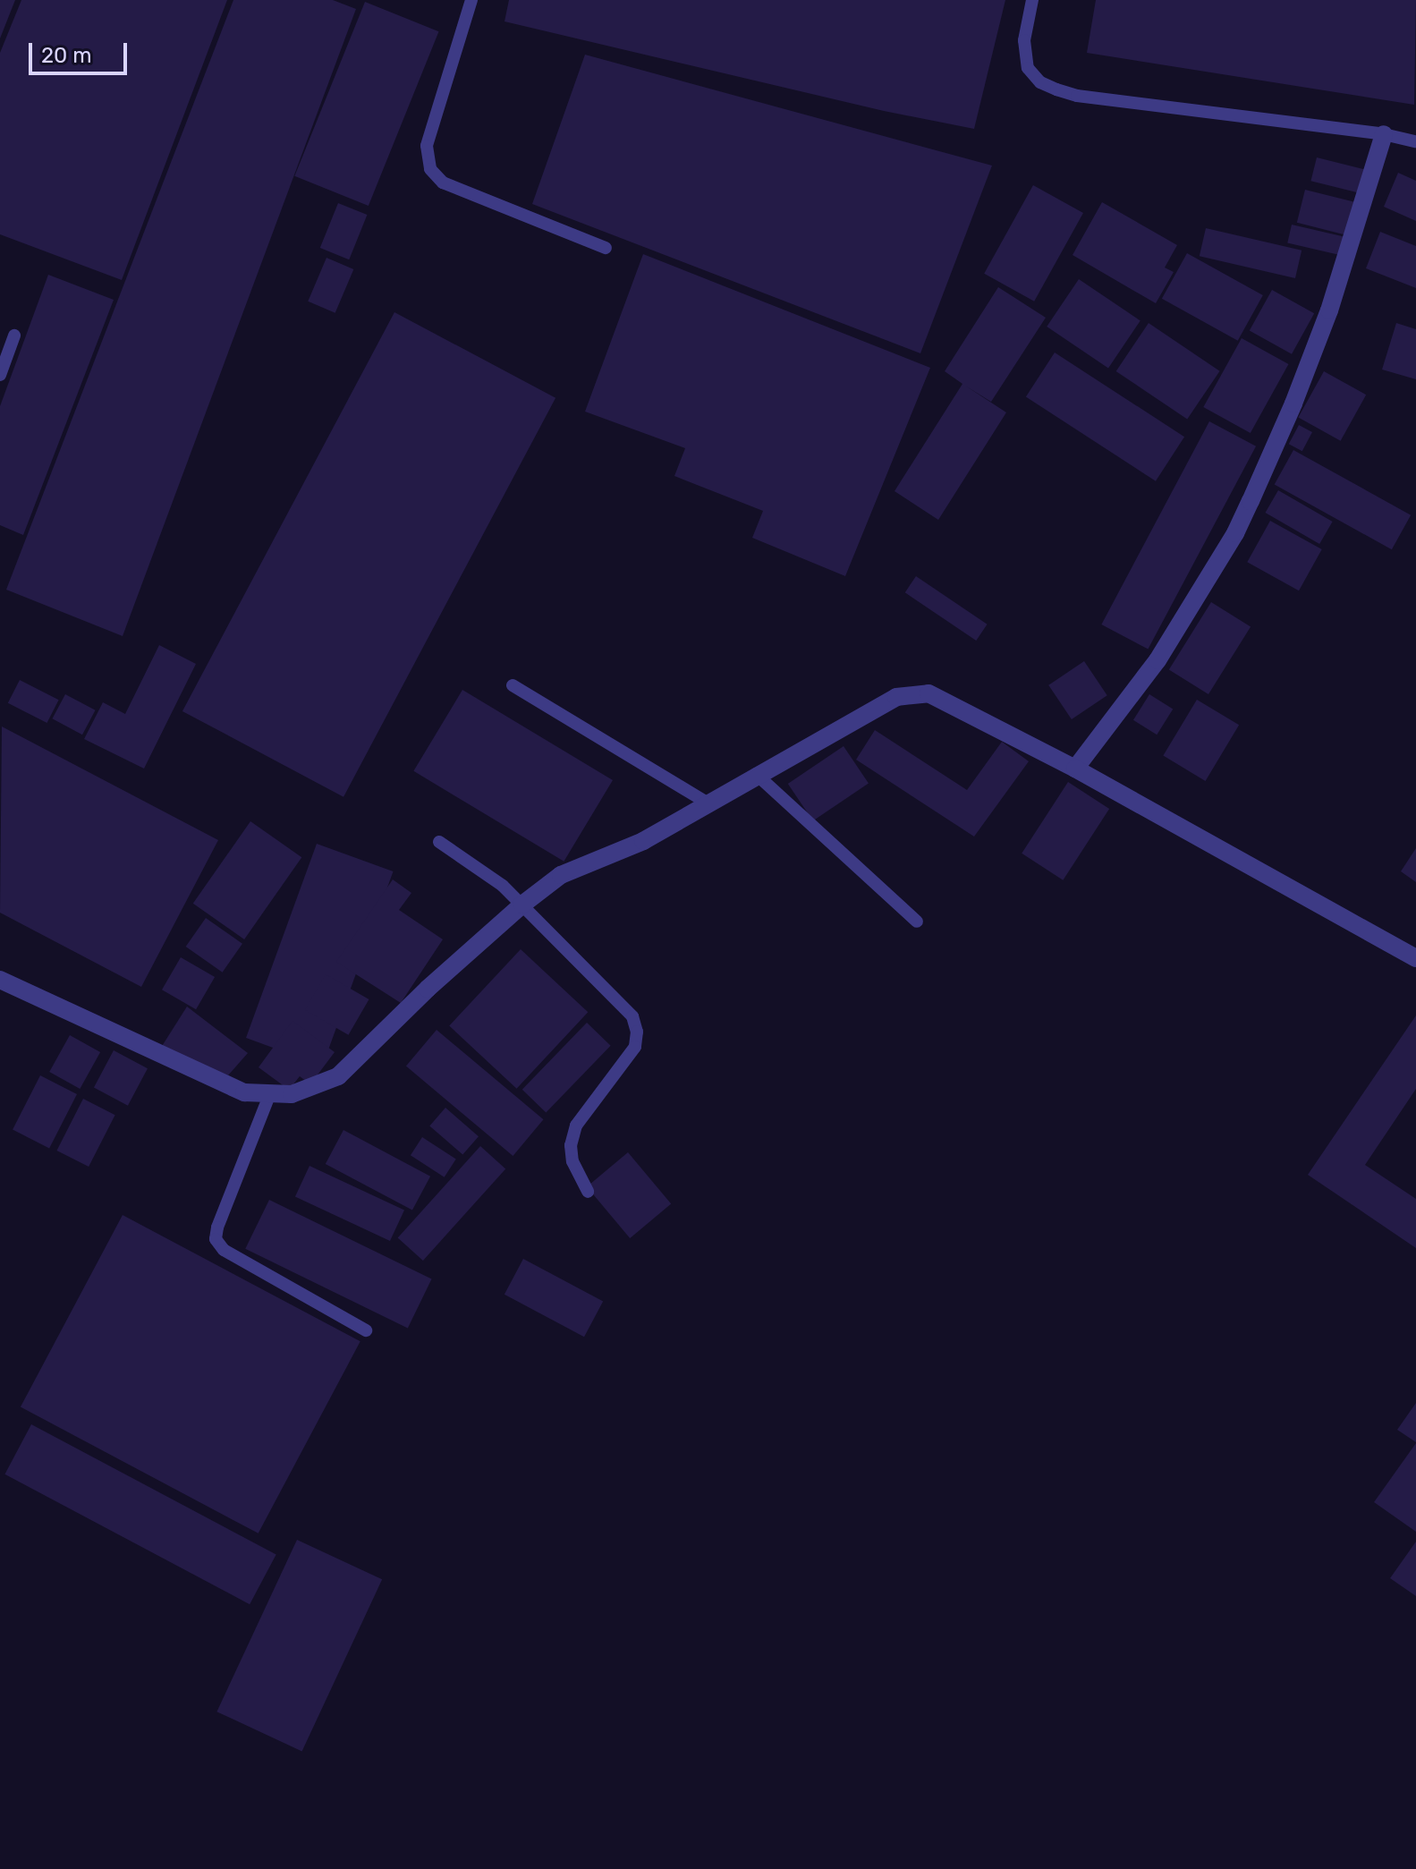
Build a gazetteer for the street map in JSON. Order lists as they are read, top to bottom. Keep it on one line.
{"scale_bar":"20 m"}
